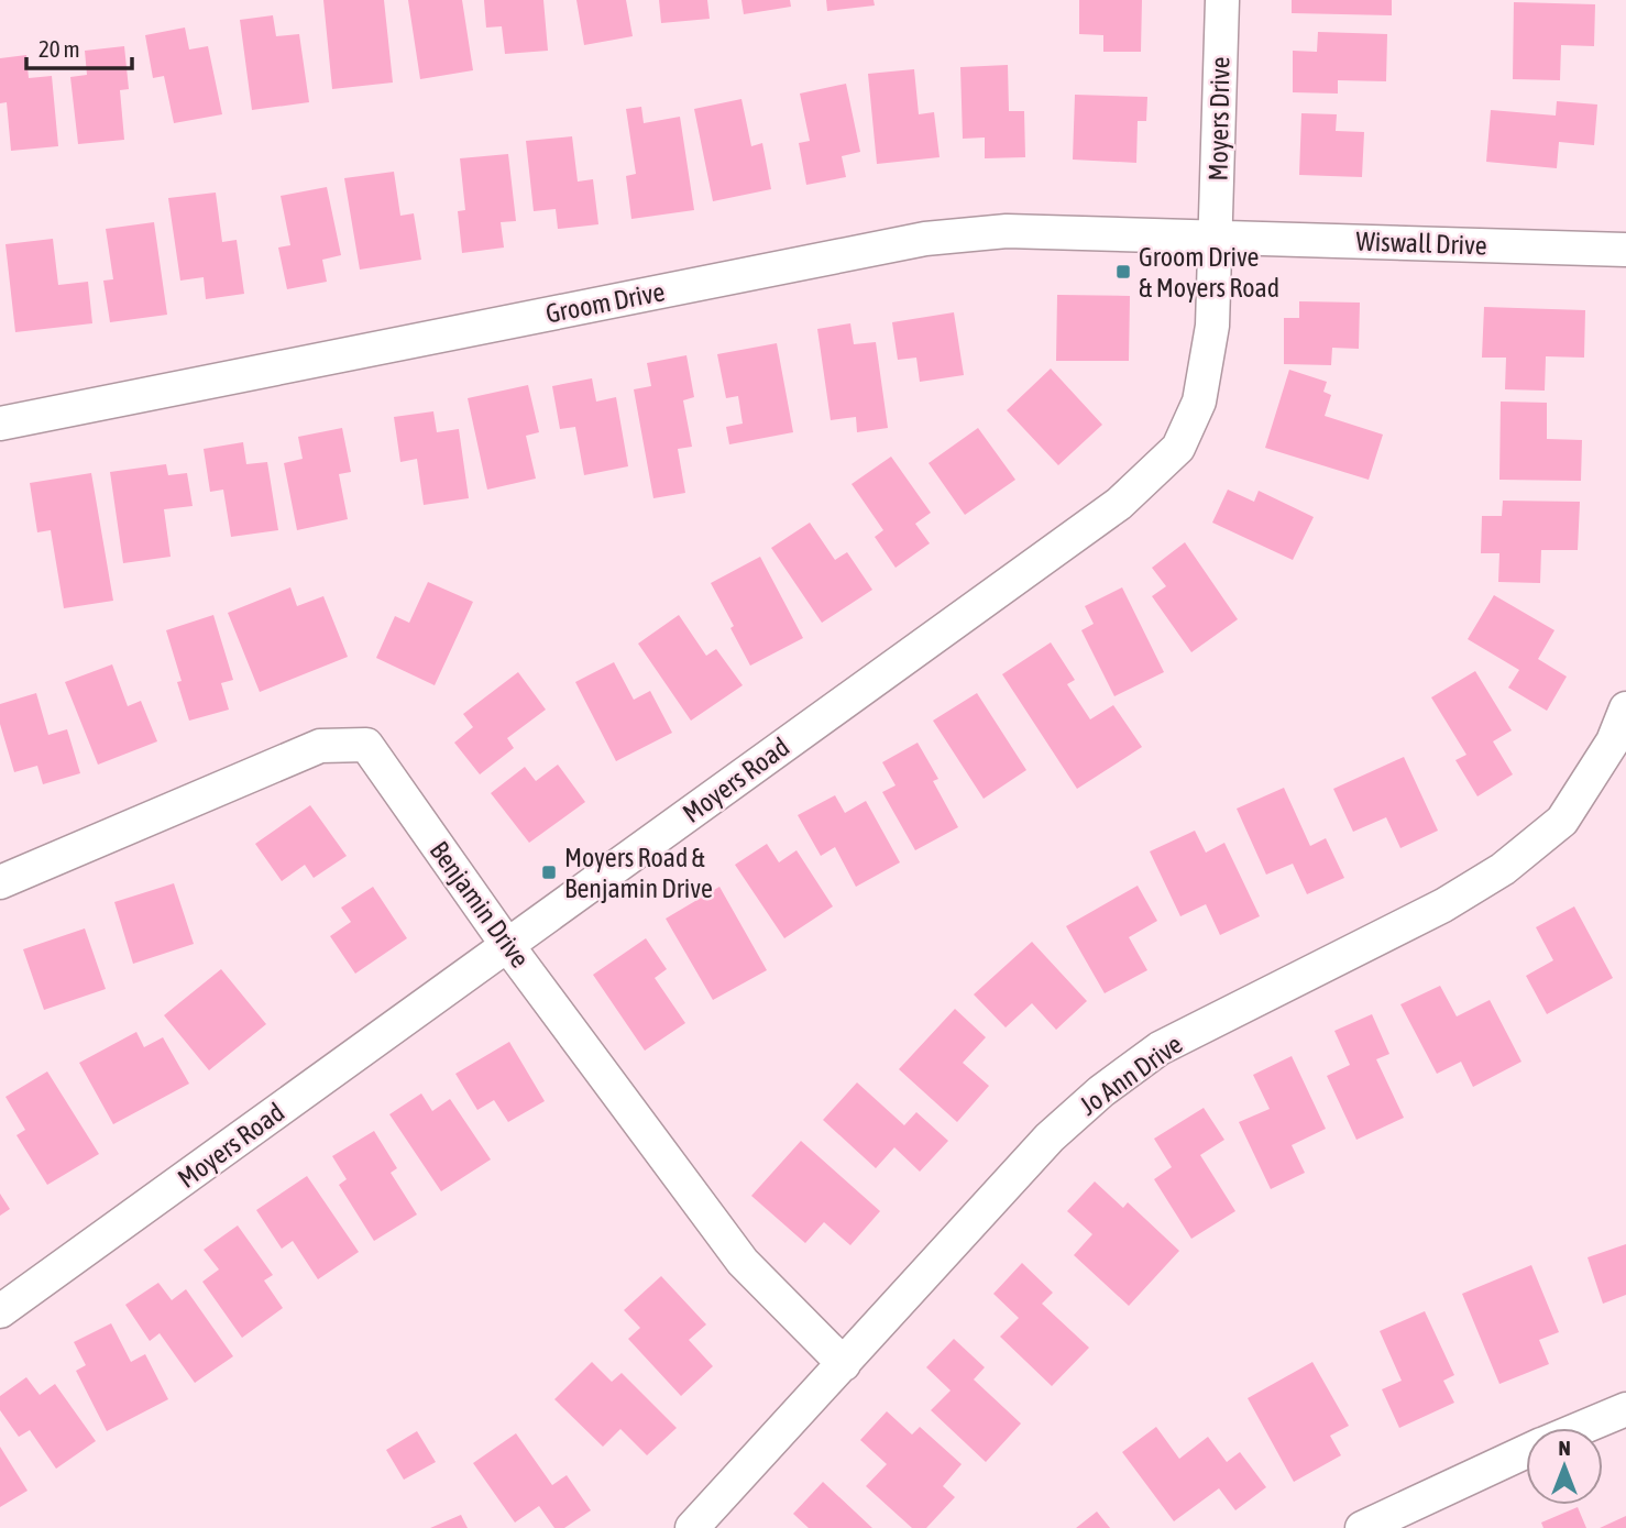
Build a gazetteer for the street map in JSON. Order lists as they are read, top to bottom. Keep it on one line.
{"streets":{"street":["Moyers Drive","Wiswall Drive","Groom Drive","Moyers Road","Benjamin Drive","Jo Ann Drive"]},"crossings":[["Moyers Drive","Wiswall Drive"],["Moyers Drive","Groom Drive"],["Moyers Drive","Moyers Road"],["Wiswall Drive","Groom Drive"],["Wiswall Drive","Moyers Road"],["Groom Drive","Moyers Road"],["Moyers Road","Benjamin Drive"],["Benjamin Drive","Jo Ann Drive"]],"places":{"transit":["Groom Drive & Moyers Road","Moyers Road & Benjamin Drive"]},"scale_bar":"20 m","north":"top"}
